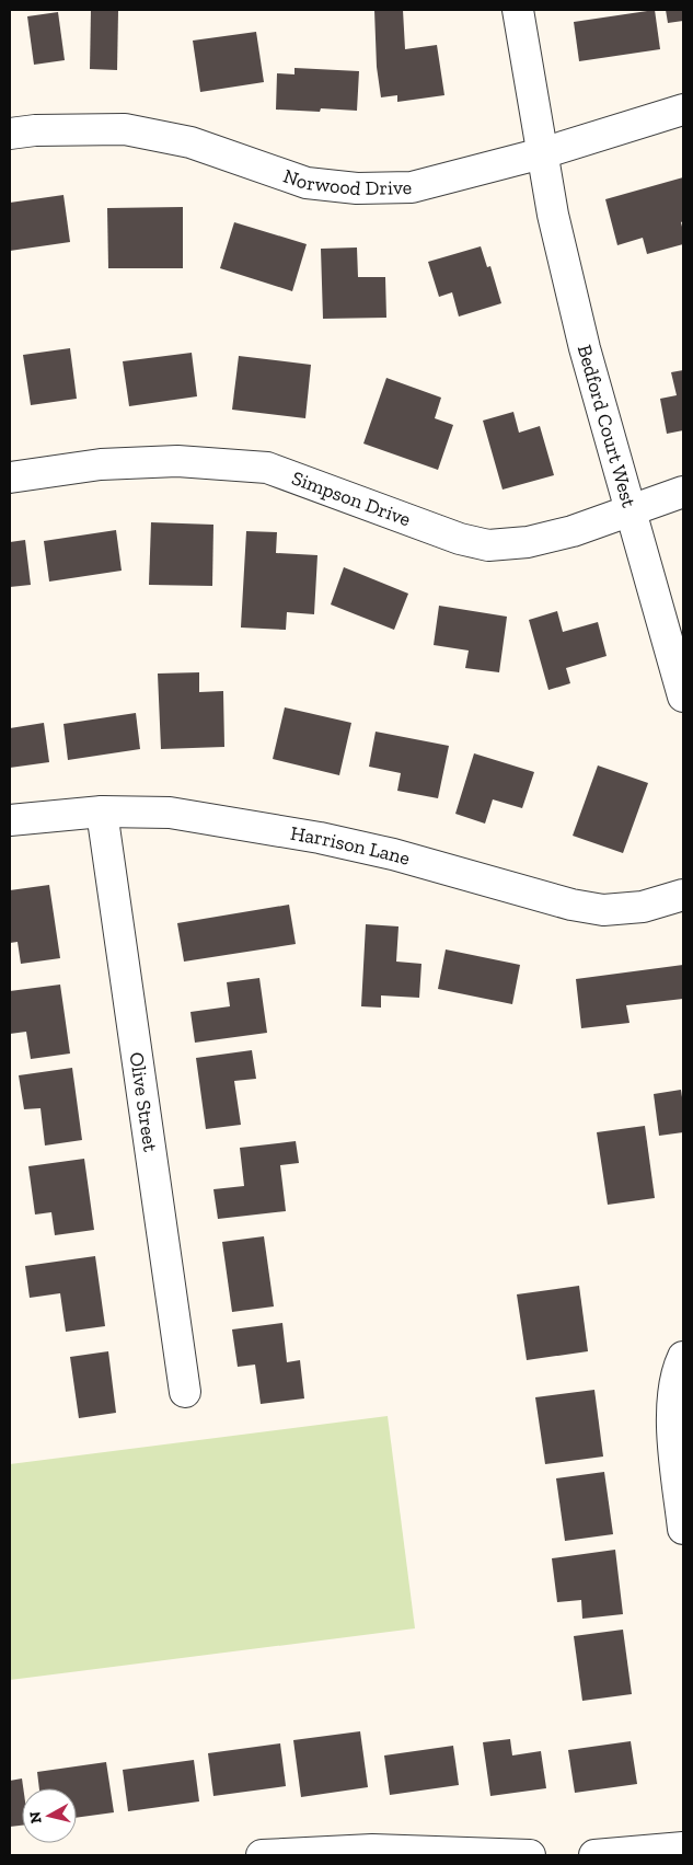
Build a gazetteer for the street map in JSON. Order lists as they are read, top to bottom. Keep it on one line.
{"streets":{"street":["Norwood Drive","Bedford Court West","Simpson Drive","Harrison Lane","Olive Street"]},"crossings":[["Norwood Drive","Bedford Court West"],["Bedford Court West","Simpson Drive"],["Harrison Lane","Olive Street"]],"north":"left"}
